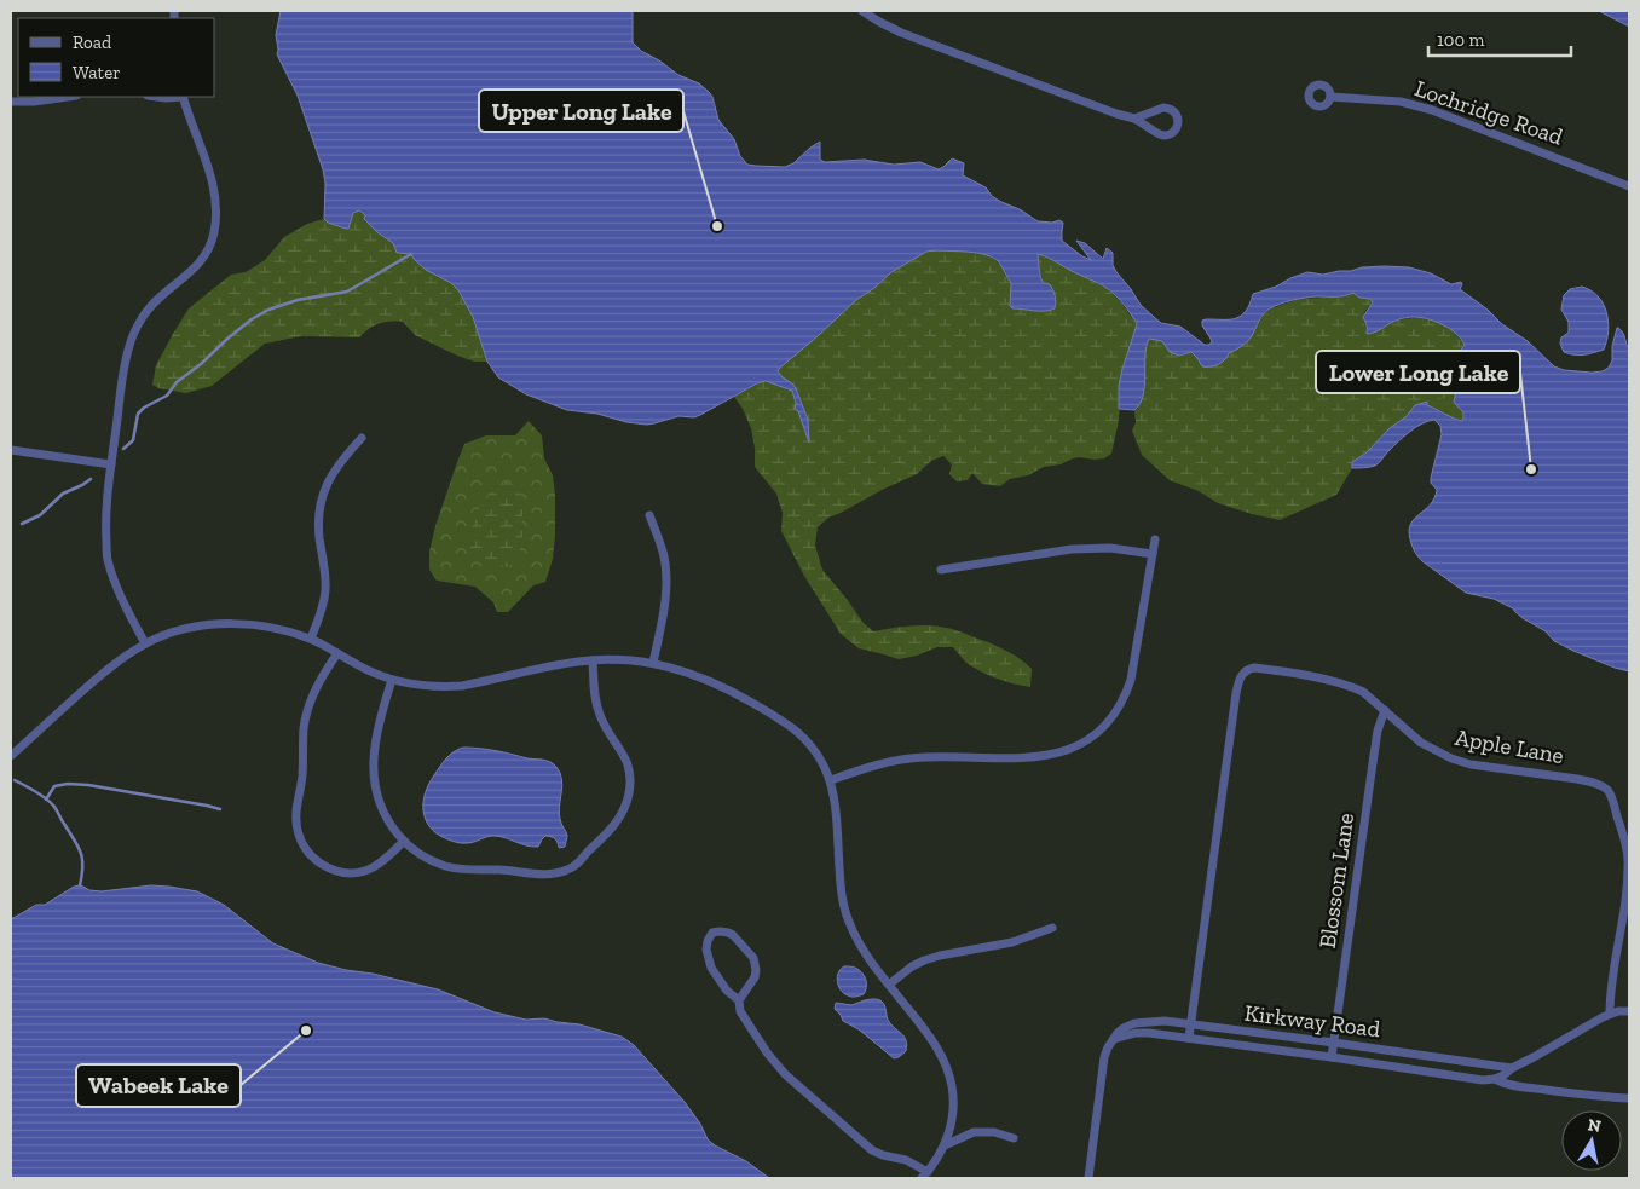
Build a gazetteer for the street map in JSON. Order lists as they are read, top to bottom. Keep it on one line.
{"streets":{"street":["Lochridge Road","Apple Lane","Blossom Lane","Kirkway Road"]},"crossings":[["Apple Lane","Blossom Lane"],["Apple Lane","Kirkway Road"],["Blossom Lane","Kirkway Road"]],"places":["Upper Long Lake","Lower Long Lake","Wabeek Lake"],"legend":["Road","Water"],"scale_bar":"100 m","north":"top"}
